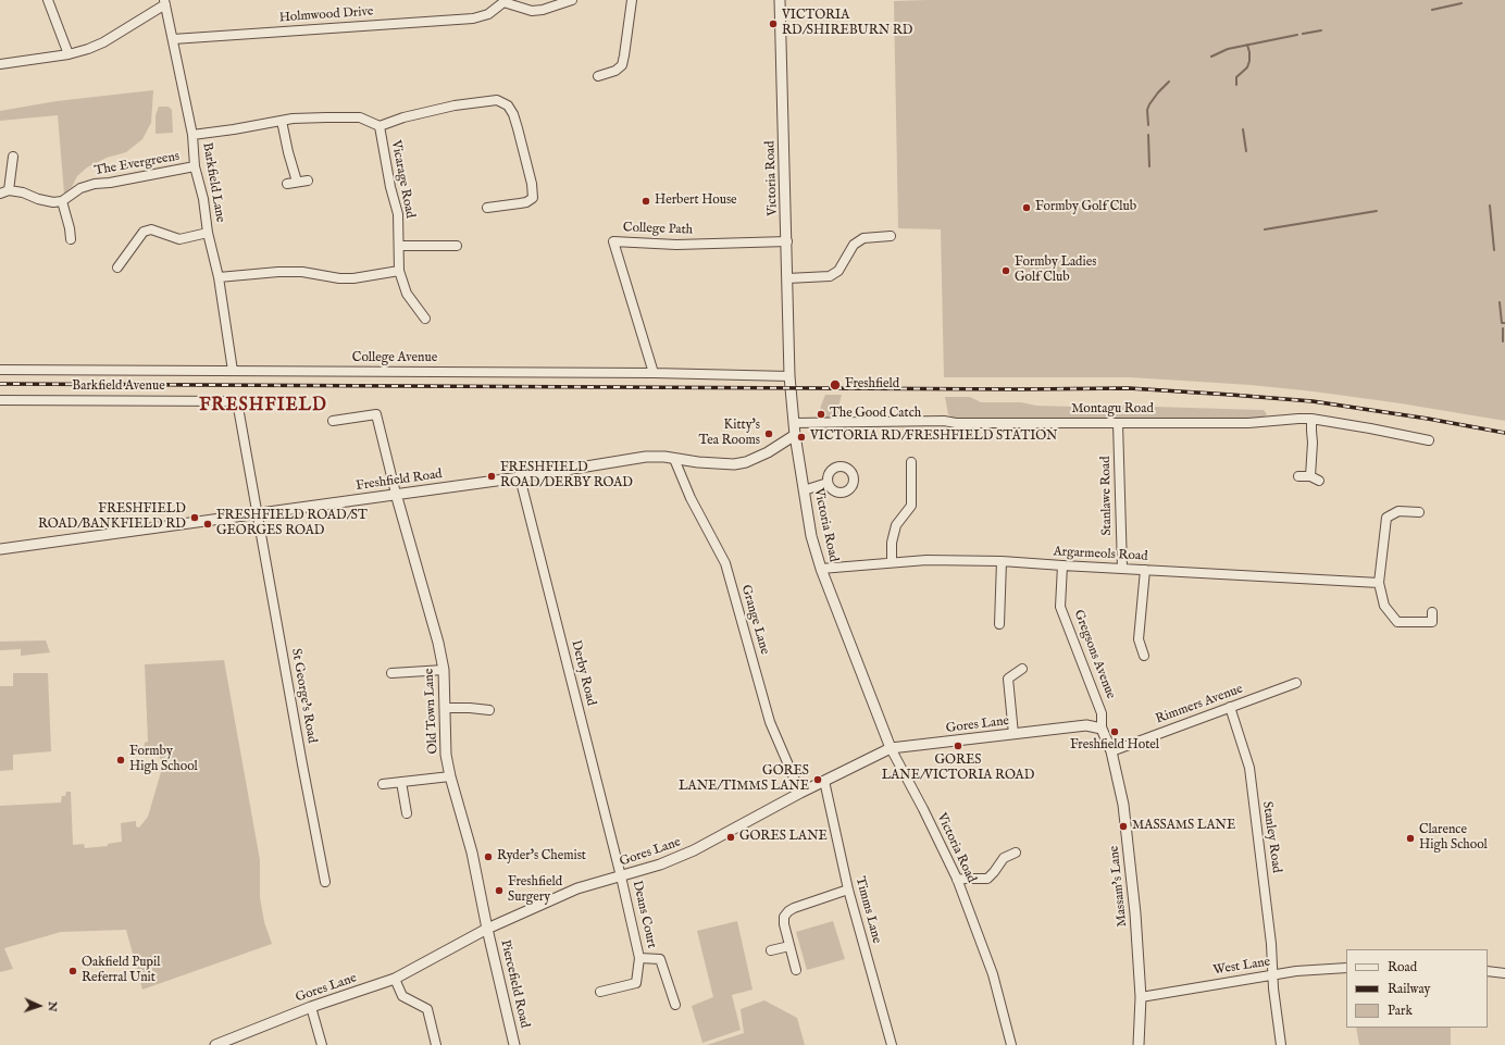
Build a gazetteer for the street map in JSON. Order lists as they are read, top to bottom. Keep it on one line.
{"streets":{"street":["Holmwood Drive","The Evergreens","Victoria Road","Vicarage Road","Barkfield Lane","College Path","College Avenue","Barkfield Avenue","Montagu Road","Freshfield Road","Stanlawe Road","Argarmeols Road","Grange Lane","Gregsons Avenue","Derby Road","St George's Road","Rimmers Avenue","Old Town Lane","Gores Lane","Stanley Road","Massam's Lane","Timms Lane","Deans Court","West Lane","Piercefield Road"]},"crossings":[["Holmwood Drive","Barkfield Lane"],["The Evergreens","Barkfield Lane"],["Victoria Road","College Path"],["Victoria Road","College Avenue"],["Victoria Road","Montagu Road"],["Victoria Road","Freshfield Road"],["Victoria Road","Argarmeols Road"],["Victoria Road","Gores Lane"],["Vicarage Road","Barkfield Lane"],["Barkfield Lane","College Avenue"],["College Path","College Avenue"],["Barkfield Avenue","Freshfield Road"],["Barkfield Avenue","St George's Road"],["Montagu Road","Stanlawe Road"],["Freshfield Road","Grange Lane"],["Freshfield Road","Derby Road"],["Freshfield Road","St George's Road"],["Freshfield Road","Old Town Lane"],["Stanlawe Road","Argarmeols Road"],["Argarmeols Road","Gregsons Avenue"],["Grange Lane","Gores Lane"],["Gregsons Avenue","Gores Lane"],["Gregsons Avenue","Massam's Lane"],["Derby Road","Gores Lane"],["Derby Road","Deans Court"],["Rimmers Avenue","Stanley Road"],["Rimmers Avenue","Massam's Lane"],["Old Town Lane","Gores Lane"],["Old Town Lane","Piercefield Road"],["Gores Lane","Massam's Lane"],["Gores Lane","Timms Lane"],["Gores Lane","Deans Court"],["Gores Lane","Piercefield Road"],["Stanley Road","West Lane"],["Massam's Lane","West Lane"]],"districts":["FRESHFIELD"],"places":["VICTORIA RD/SHIREBURN RD","Herbert House","Formby Golf Club","Formby Ladies Golf Club","Freshfield","The Good Catch","Kitty's Tea Rooms","VICTORIA RD/FRESHFIELD STATION","FRESHFIELD ROAD/DERBY ROAD","FRESHFIELD ROAD/BANKFIELD RD","FRESHFIELD ROAD/ST GEORGES ROAD","Freshfield Hotel","GORES LANE/VICTORIA ROAD","Formby High School","GORES LANE/TIMMS LANE","MASSAMS LANE","GORES LANE","Clarence High School","Ryder's Chemist","Freshfield Surgery","Oakfield Pupil Referral Unit"],"legend":["Road","Railway","Park"],"north":"right"}
